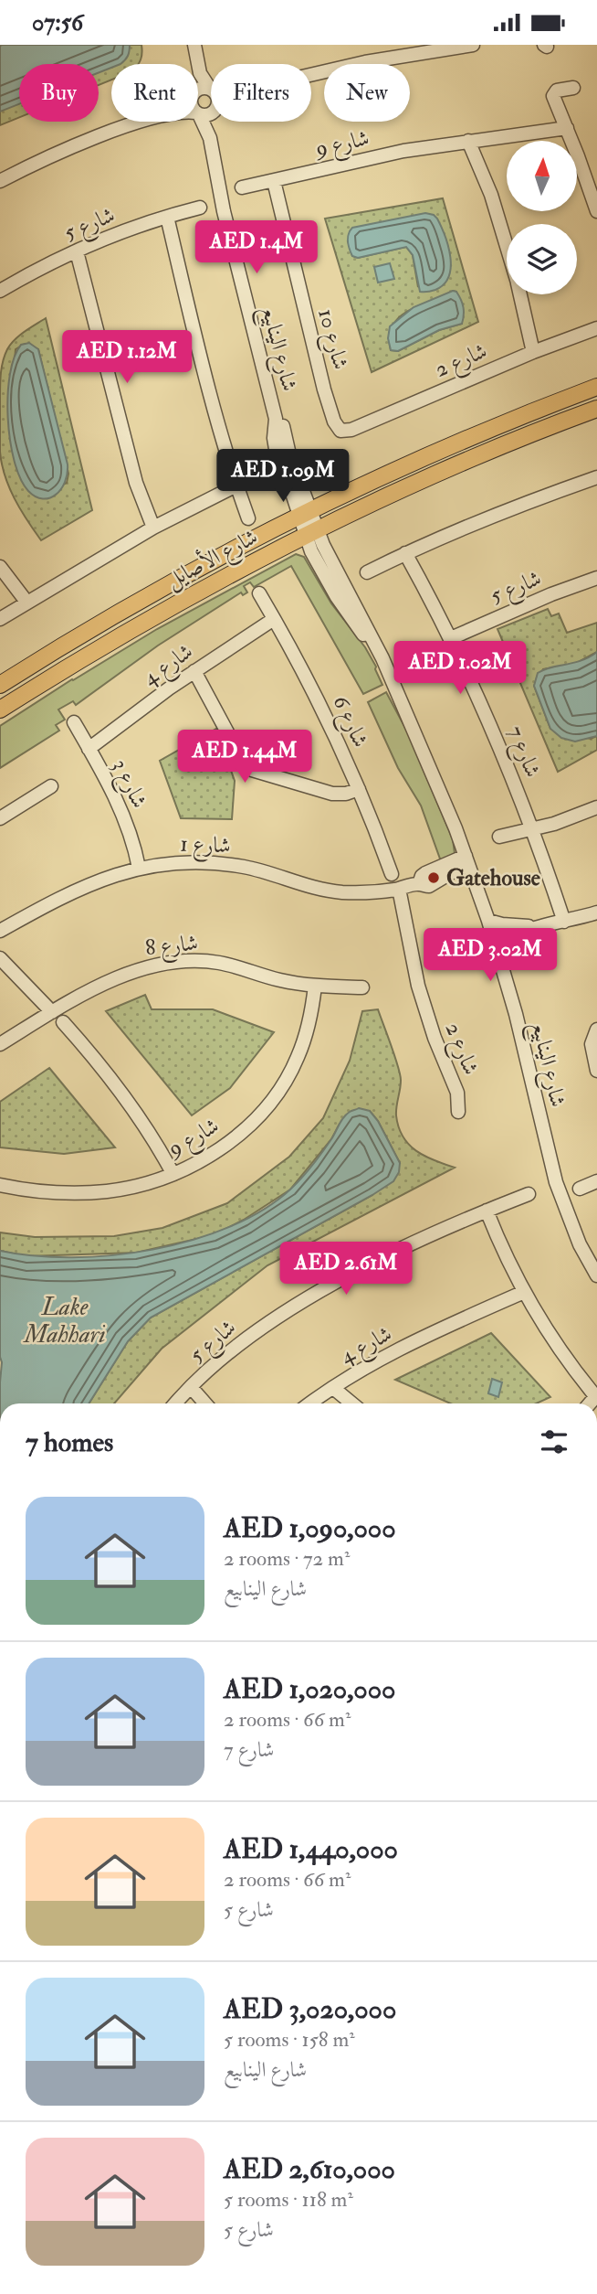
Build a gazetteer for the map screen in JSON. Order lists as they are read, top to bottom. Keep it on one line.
{"streets":{"main road":["شارع الأصايل"],"street":["شارع 9","شارع 5","شارع 10","شارع الينابيع","شارع 2","شارع 4","شارع 6","شارع 7","شارع 3","شارع 1","شارع 8"]},"crossings":[["شارع 9","شارع 10"],["شارع 9","شارع 8"],["شارع 5","شارع 7"],["شارع 10","شارع 2"],["شارع الينابيع","شارع الأصايل"],["شارع الينابيع","شارع 1"],["شارع 2","شارع 1"],["شارع 4","شارع 6"],["شارع 4","شارع 3"],["شارع 3","شارع 1"]],"water":["Lake Mahhari"],"places":["Gatehouse"],"north":"top","page":{"status":"07:56","chip":["Buy","Rent","Filters","New"],"price":["AED 1.4M","AED 1.12M","AED 1.09M","AED 1.02M","AED 1.44M","AED 3.02M","AED 2.61M"],"heading":"7 homes","list":[{"name":"AED 1,090,000","note":"2 rooms · 72 m² · شارع الينابيع"},{"name":"AED 1,020,000","note":"2 rooms · 66 m² · شارع 7"},{"name":"AED 1,440,000","note":"2 rooms · 66 m² · شارع 5"},{"name":"AED 3,020,000","note":"5 rooms · 158 m² · شارع الينابيع"},{"name":"AED 2,610,000","note":"5 rooms · 118 m² · شارع 5"}]}}
